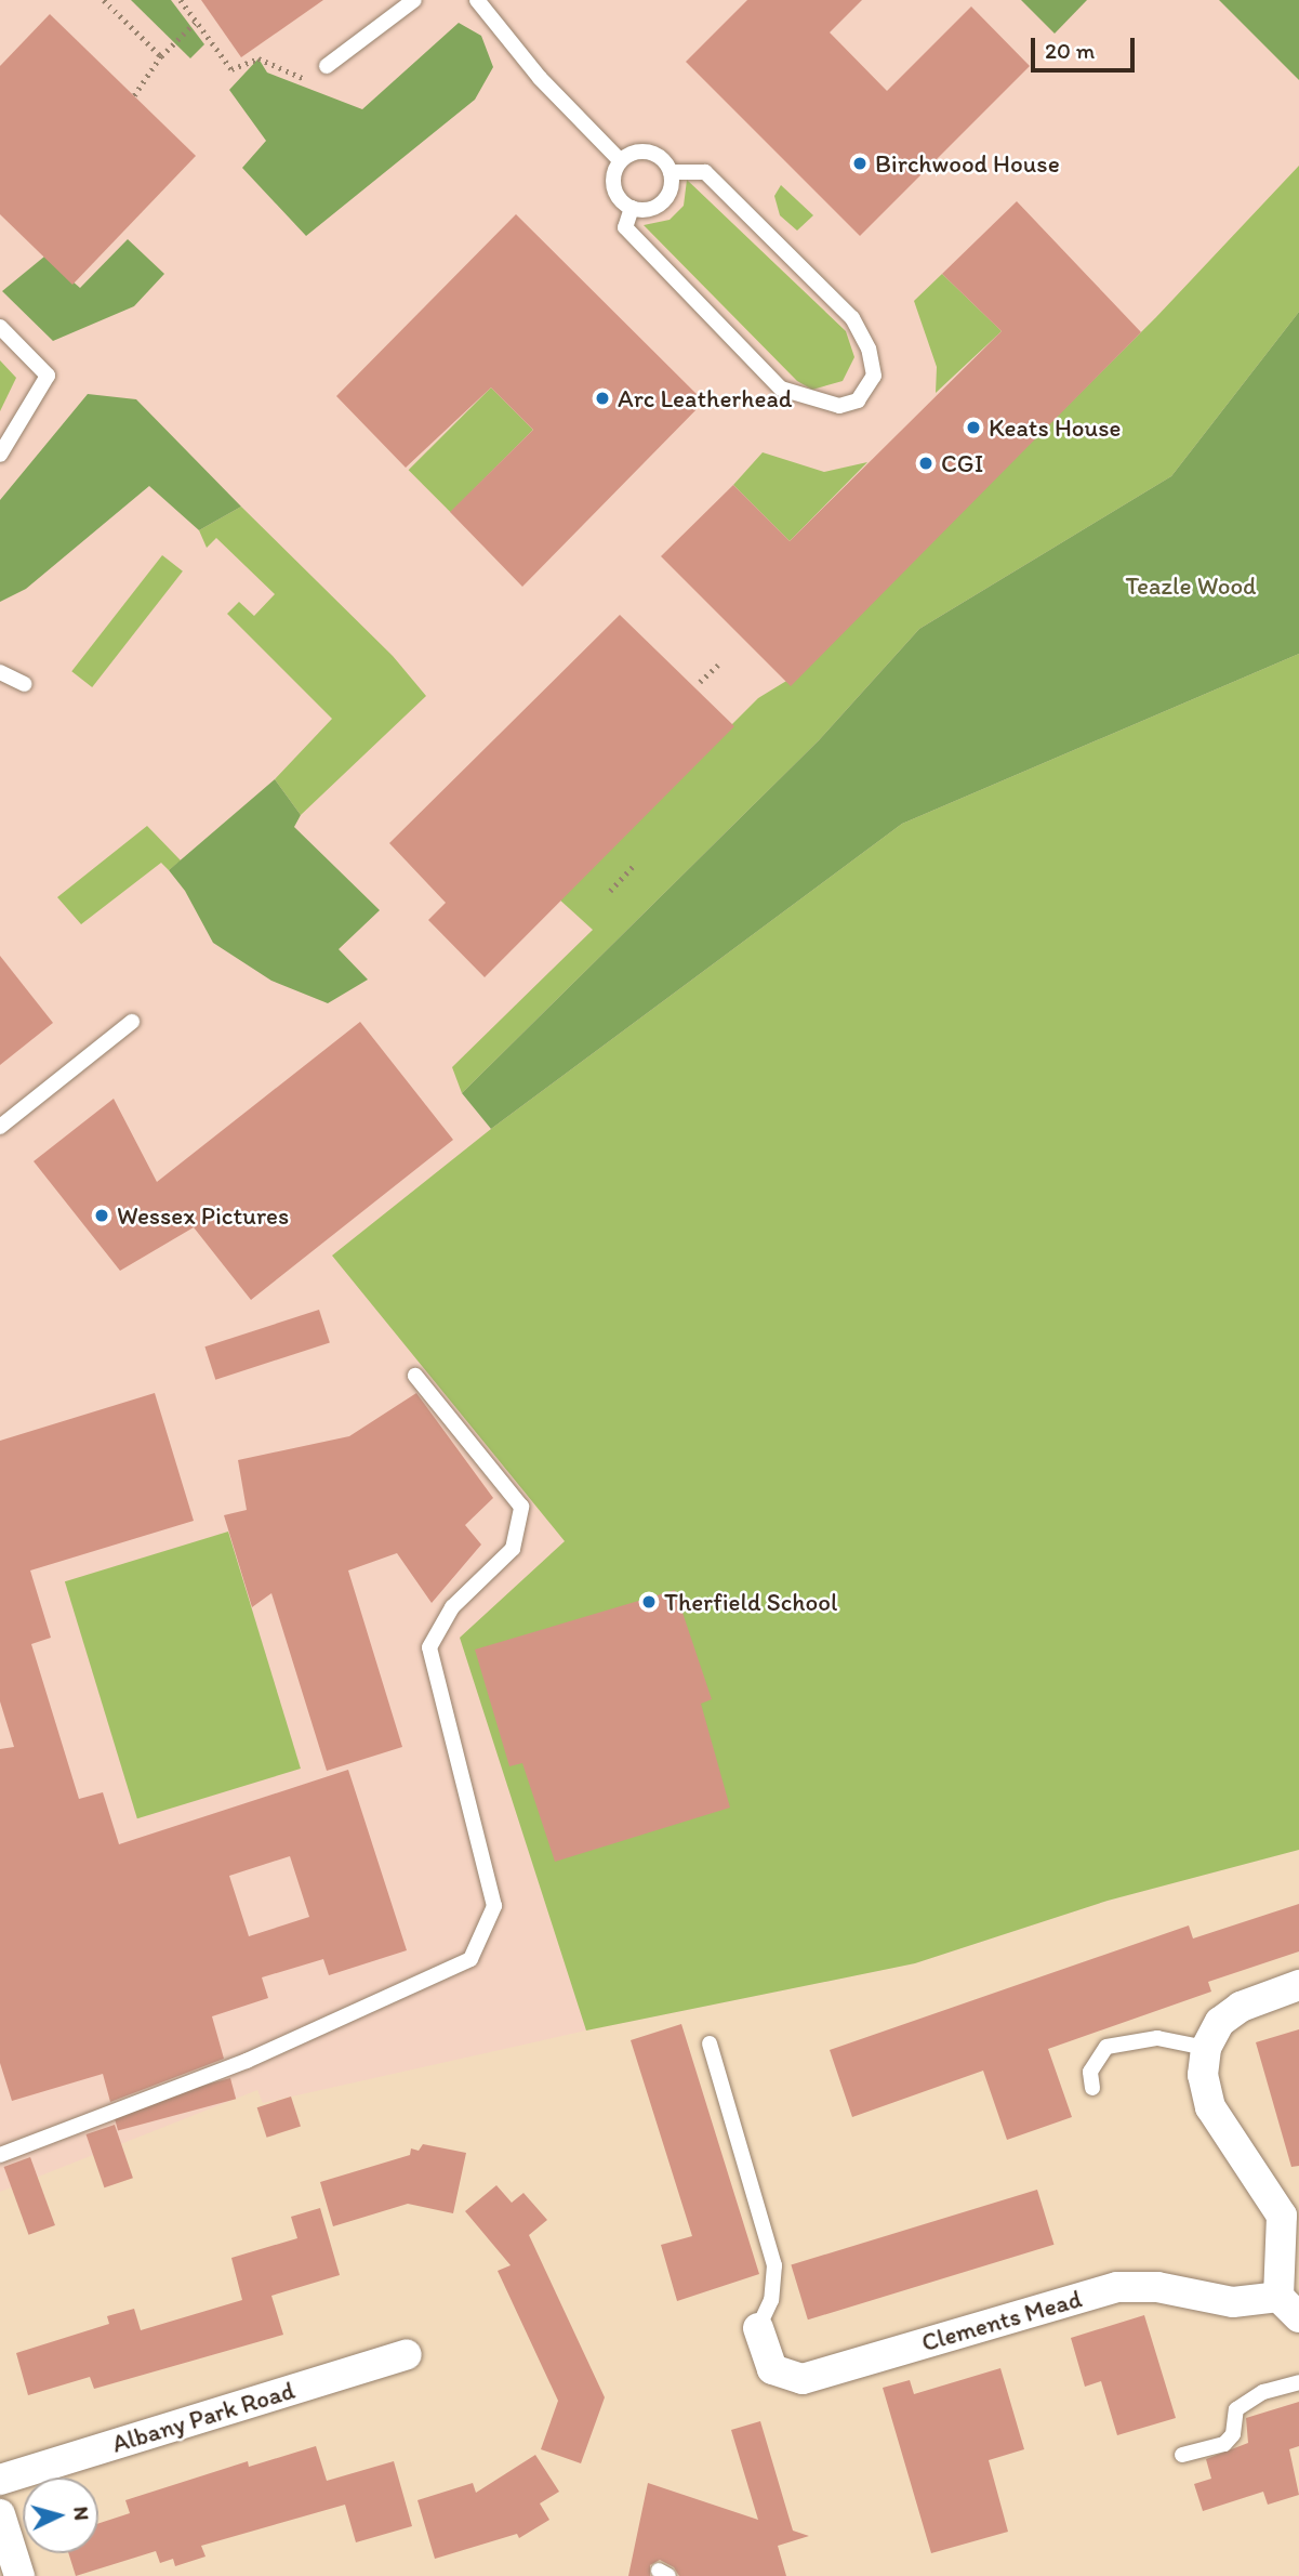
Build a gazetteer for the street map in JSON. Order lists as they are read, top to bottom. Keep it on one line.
{"streets":{"street":["Clements Mead","Albany Park Road"]},"parks":["Teazle Wood"],"places":["Birchwood House","Arc Leatherhead","Keats House","CGI","Wessex Pictures","Therfield School"],"scale_bar":"20 m","north":"right"}
